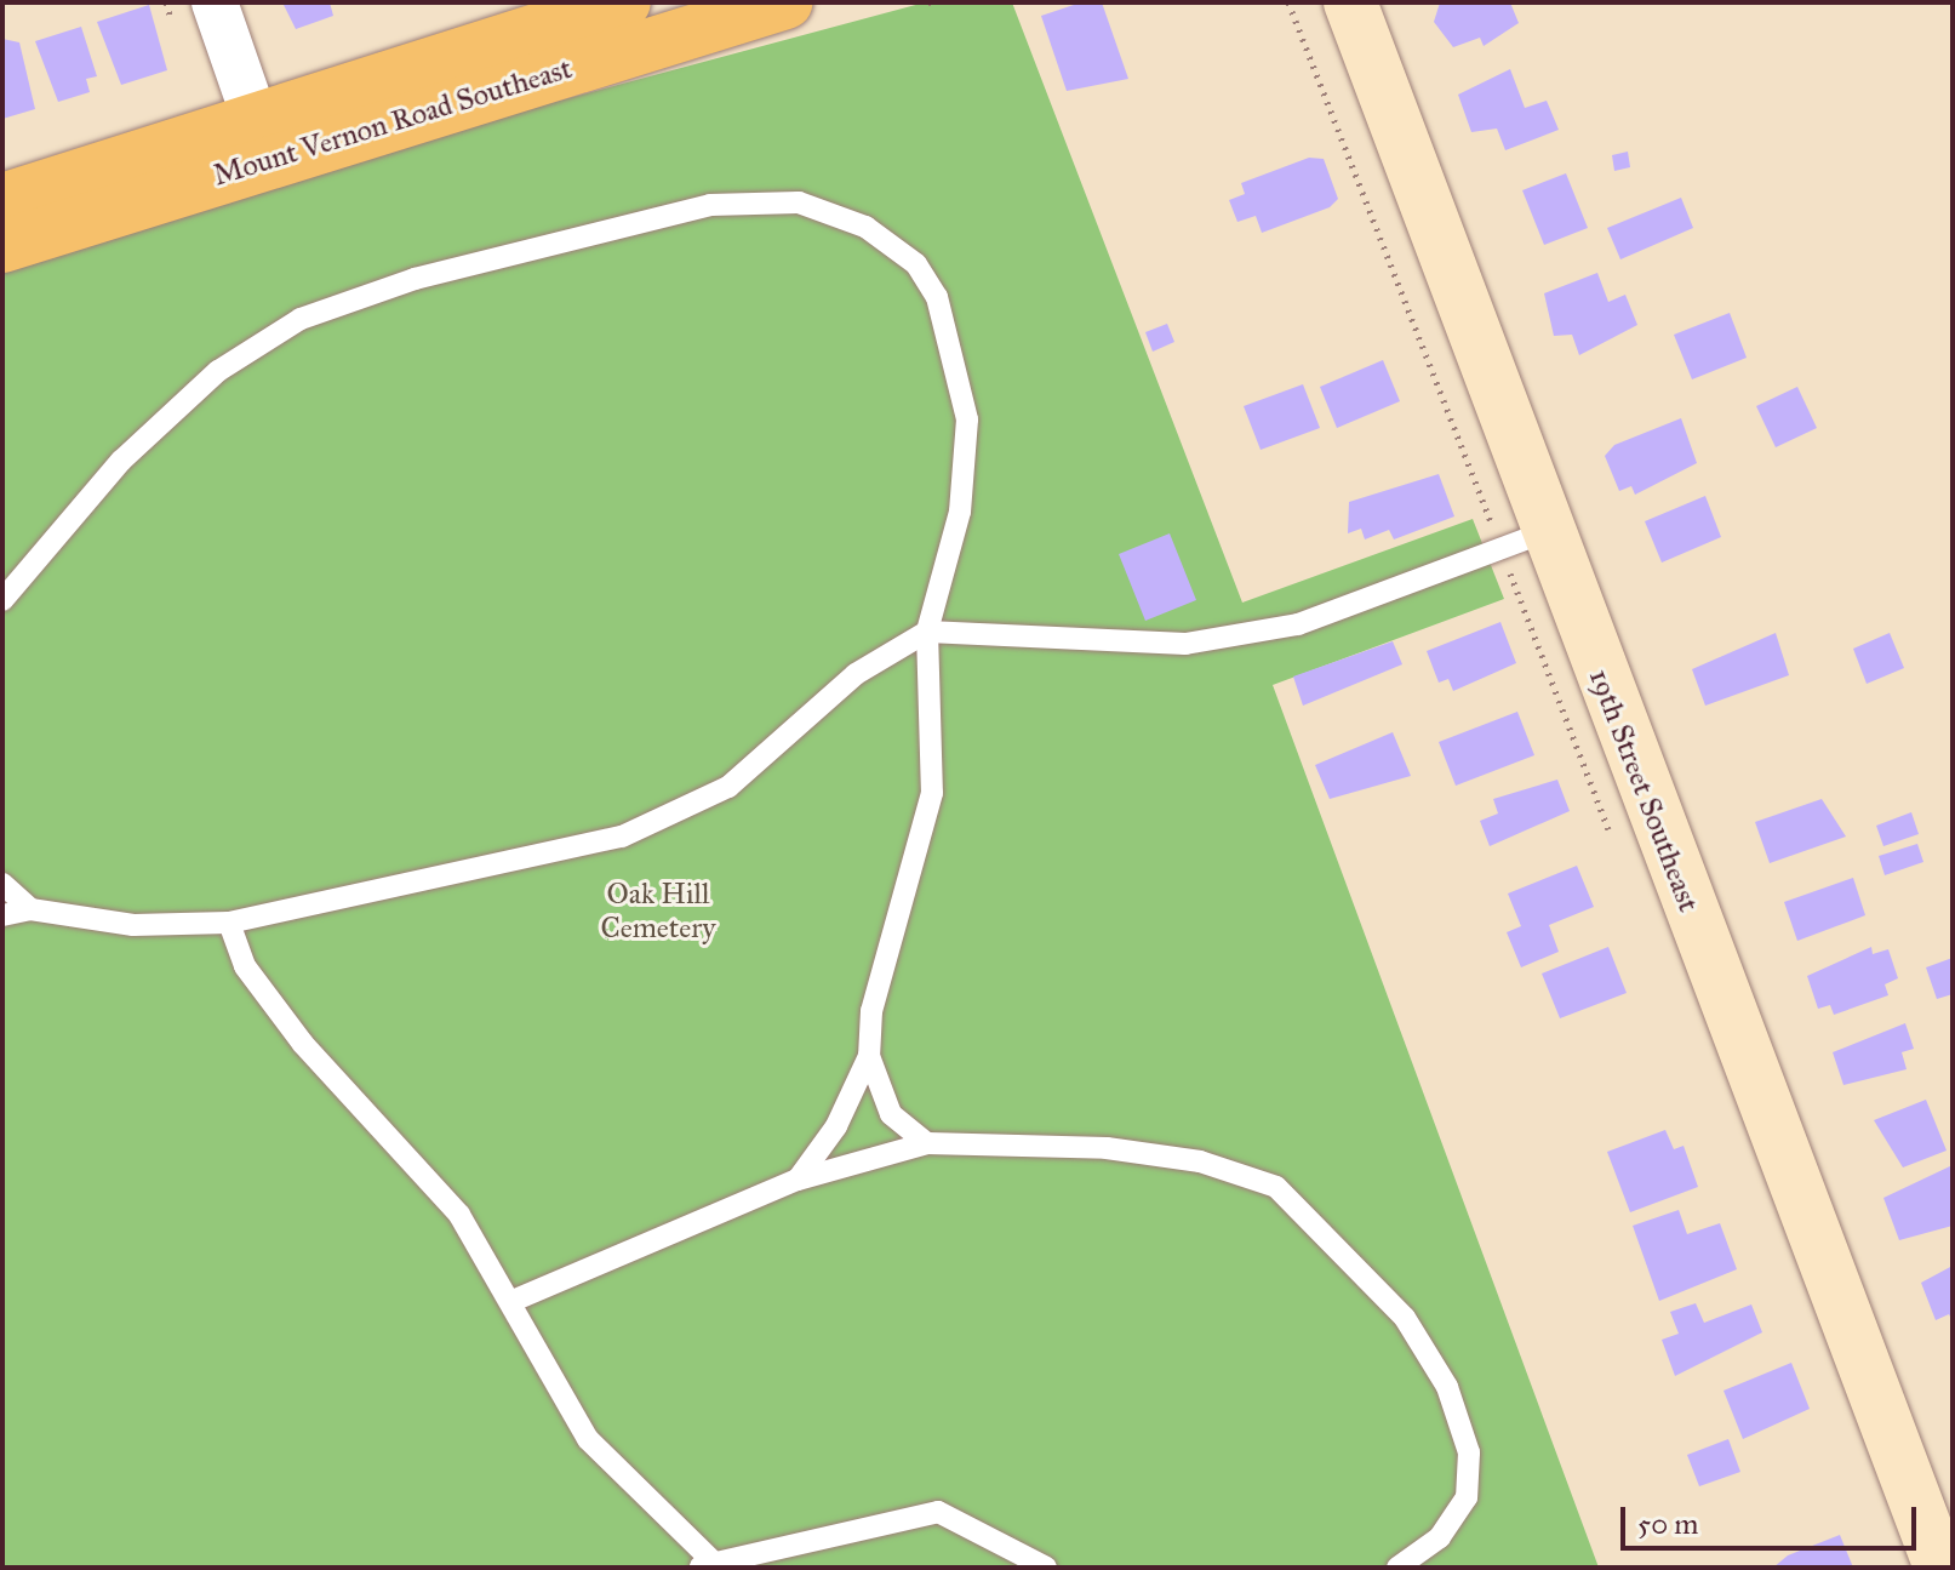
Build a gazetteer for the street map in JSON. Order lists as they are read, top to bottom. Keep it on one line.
{"streets":{"main road":["Mount Vernon Road Southeast","19th Street Southeast"]},"parks":["Oak Hill Cemetery"],"scale_bar":"50 m"}
